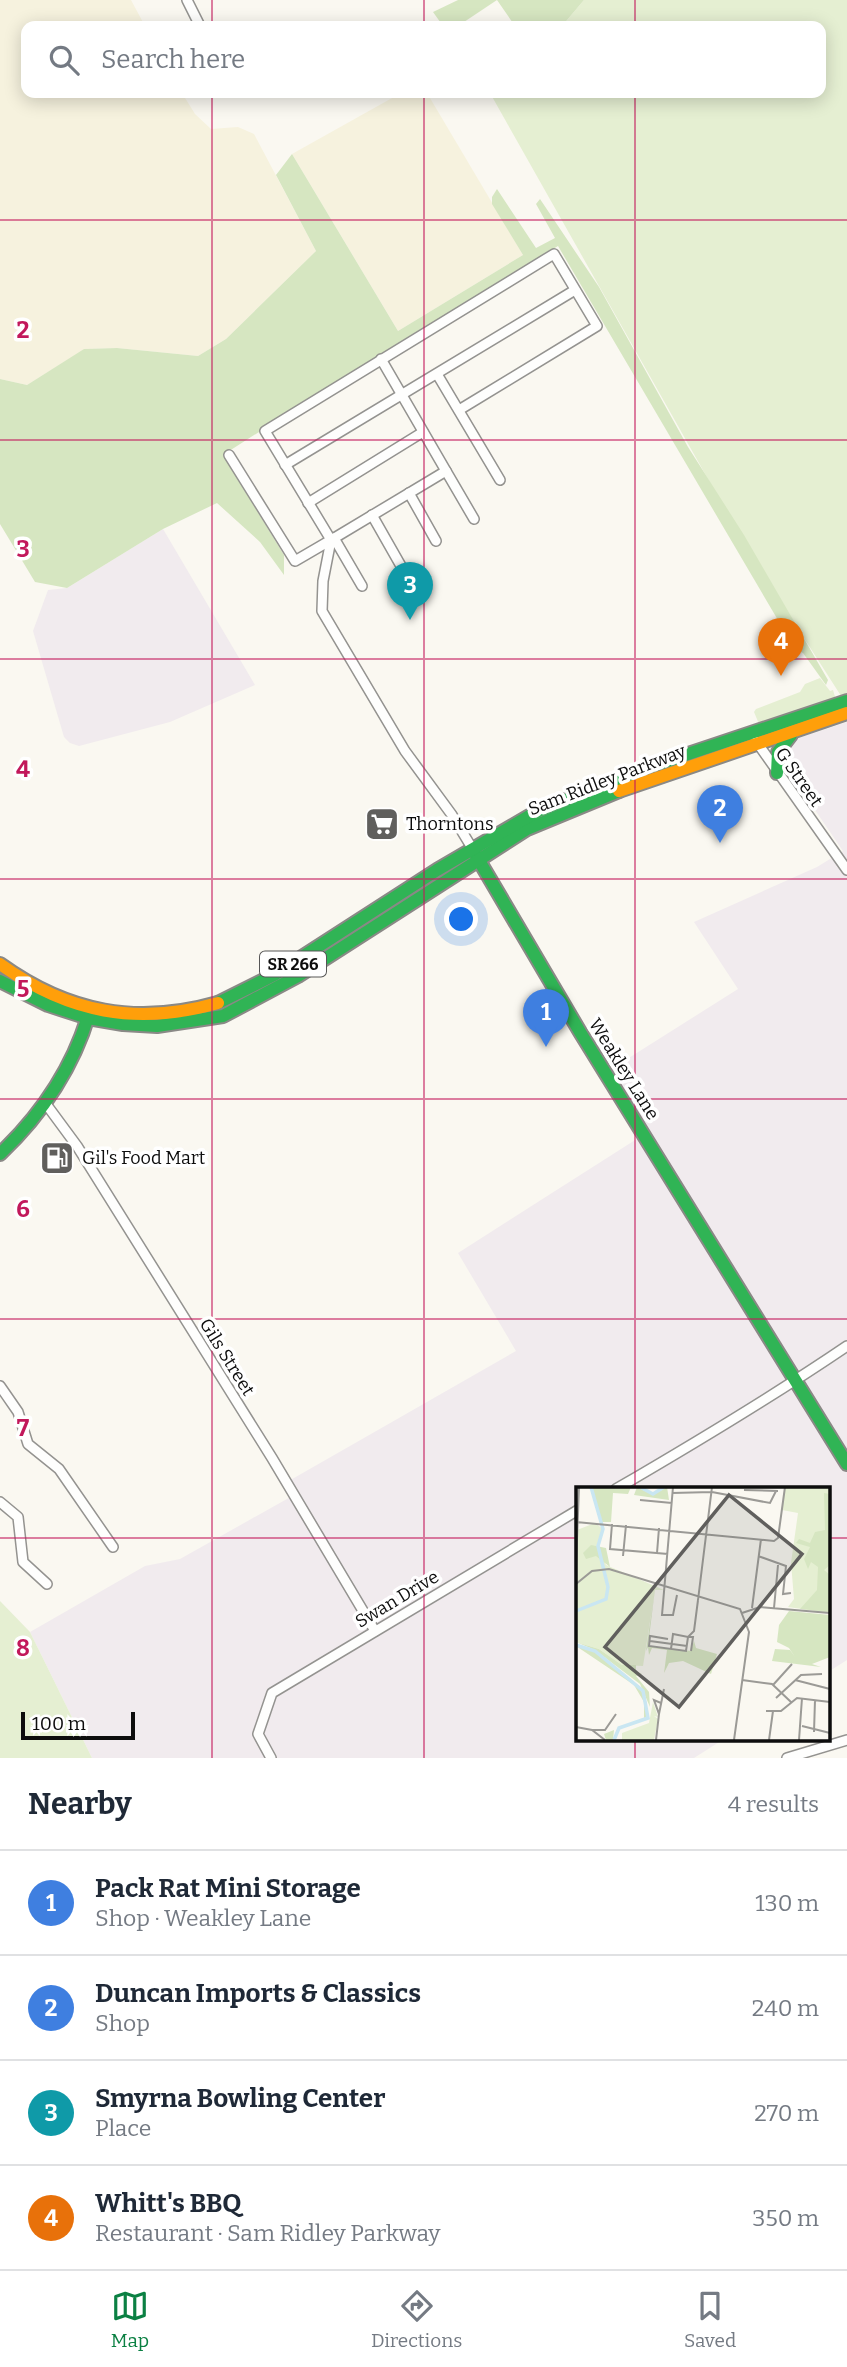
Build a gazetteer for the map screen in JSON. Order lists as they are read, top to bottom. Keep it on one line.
{"streets":{"main road":["Sam Ridley Parkway","SR 266","Weakley Lane"],"street":["G Street","Gils Street","Swan Drive"]},"crossings":[["G Street","Sam Ridley Parkway"],["Sam Ridley Parkway","Weakley Lane"],["Gils Street","Swan Drive"]],"places":{"supermarket":["Thorntons"],"fuel station":["Gil's Food Mart"]},"scale_bar":"100 m","page":{"search":"Search here","pins":["3","4","2","1"],"scale":"100 m","heading":["Nearby","4 results"],"list":[{"mark":"1","name":"Pack Rat Mini Storage","note":"Shop · Weakley Lane","value":"130 m"},{"mark":"2","name":"Duncan Imports & Classics","note":"Shop","value":"240 m"},{"mark":"3","name":"Smyrna Bowling Center","note":"Place","value":"270 m"},{"mark":"4","name":"Whitt's BBQ","note":"Restaurant · Sam Ridley Parkway","value":"350 m"}],"nav":["Map","Directions","Saved"]},"grid":{"rows":["2","3","4","5","6","7","8"]}}
